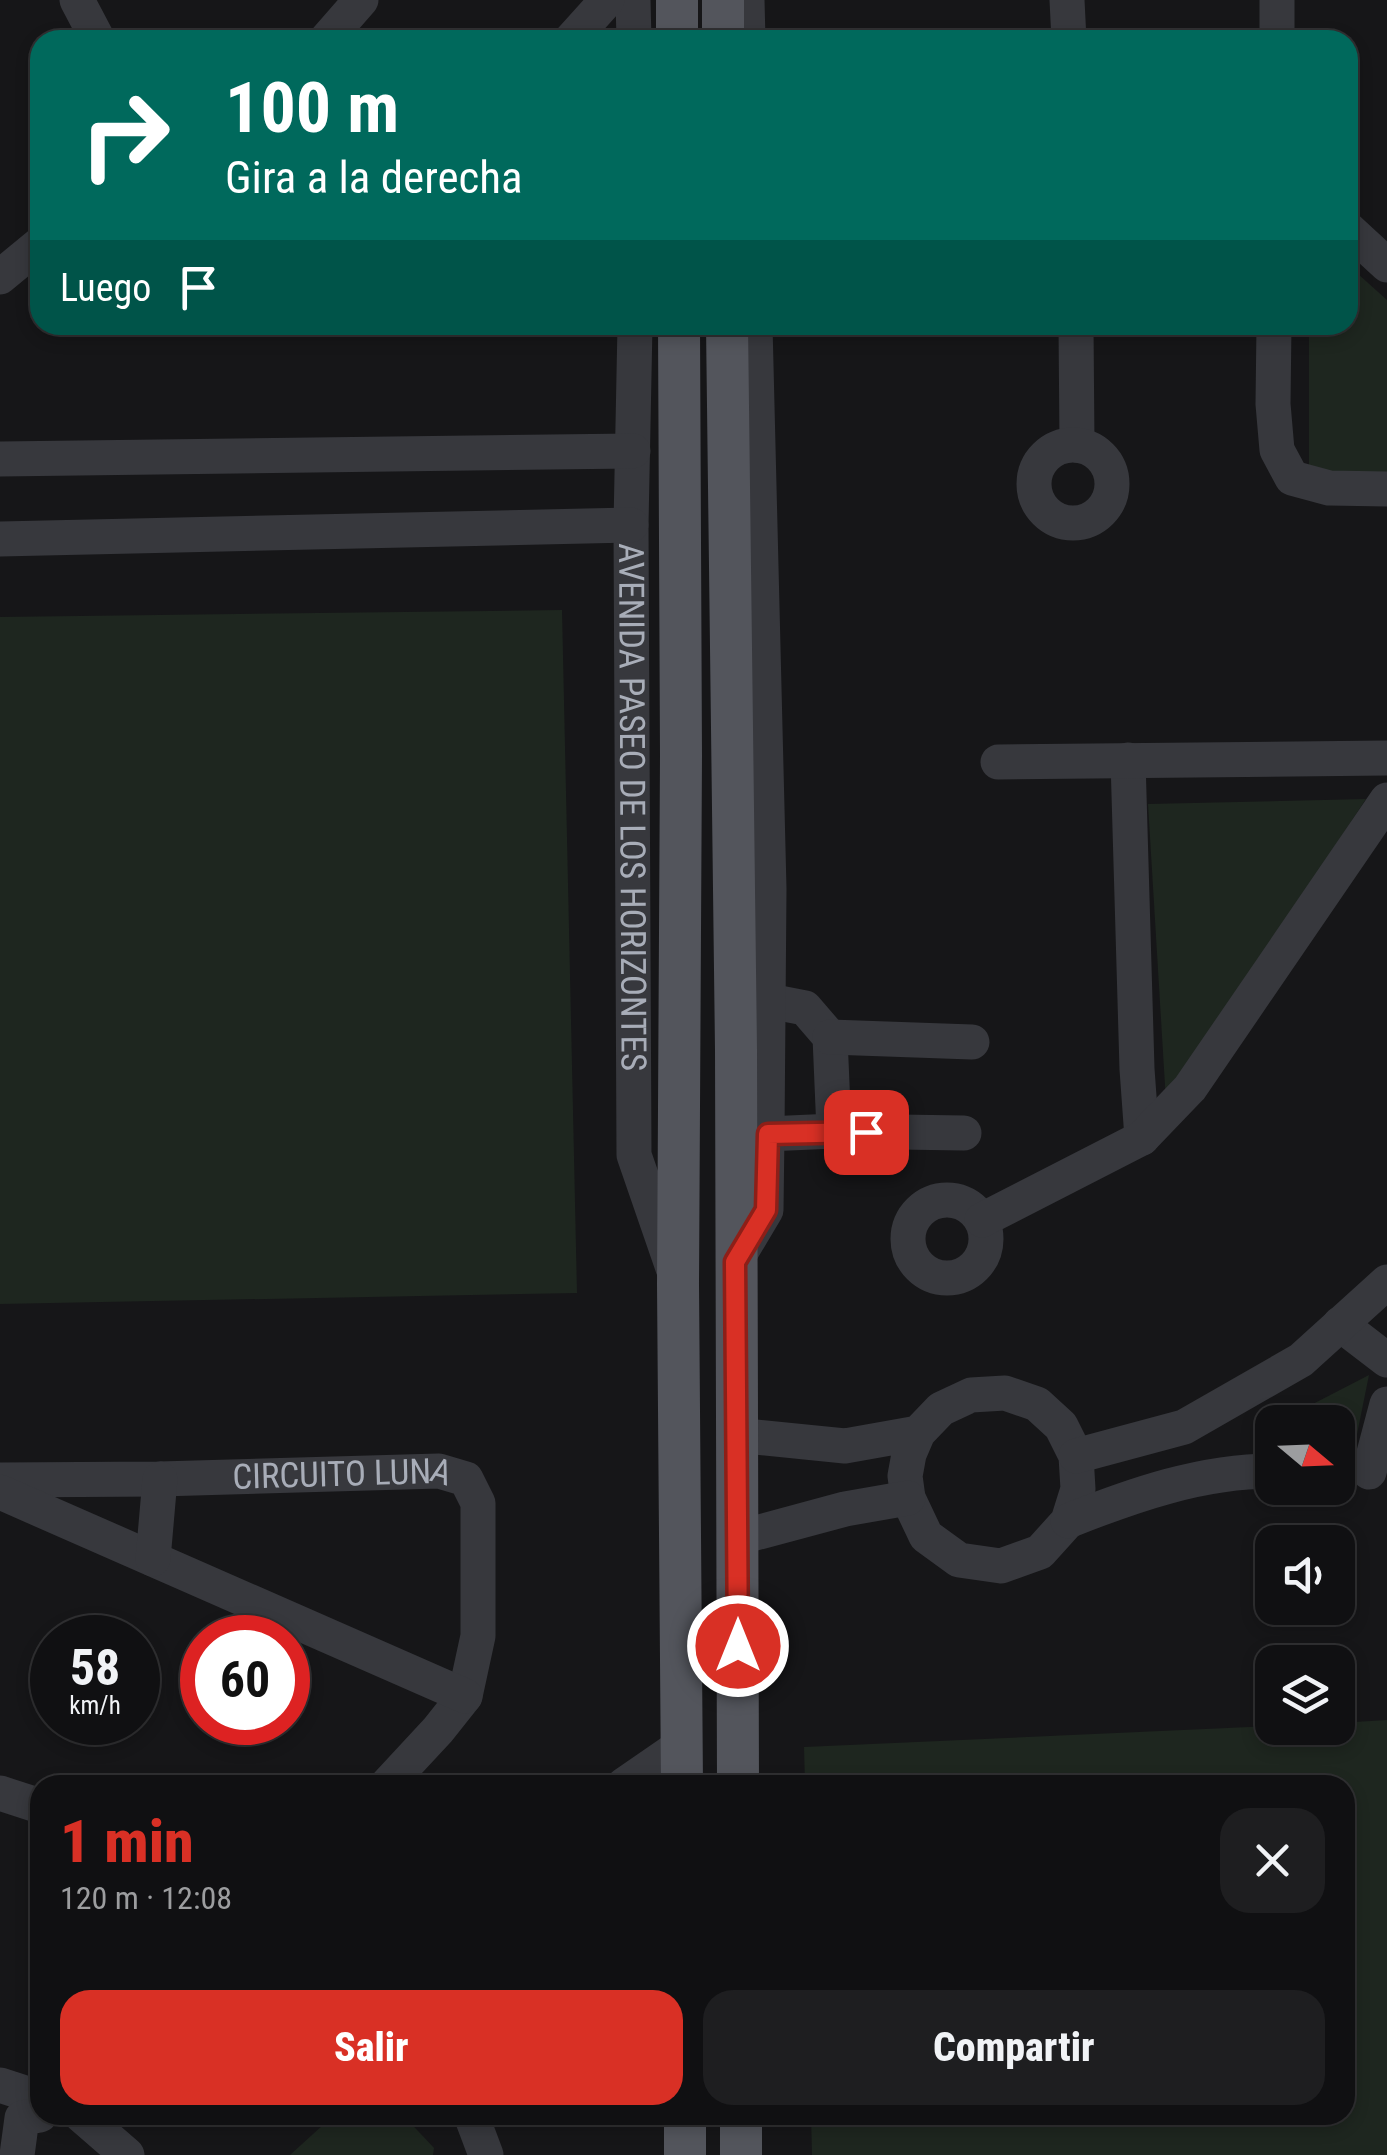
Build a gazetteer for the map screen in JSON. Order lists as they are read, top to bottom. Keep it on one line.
{"streets":{"main road":["AVENIDA PASEO DE LOS HORIZONTES"],"street":["CIRCUITO LUNA"]},"north":"right","page":{"turn":["100 m","Gira a la derecha"],"then":"Luego","speed":"58 km/h","limit":"60","heading":["1 min","120 m · 12:08"],"buttons":["Salir","Compartir"]}}
